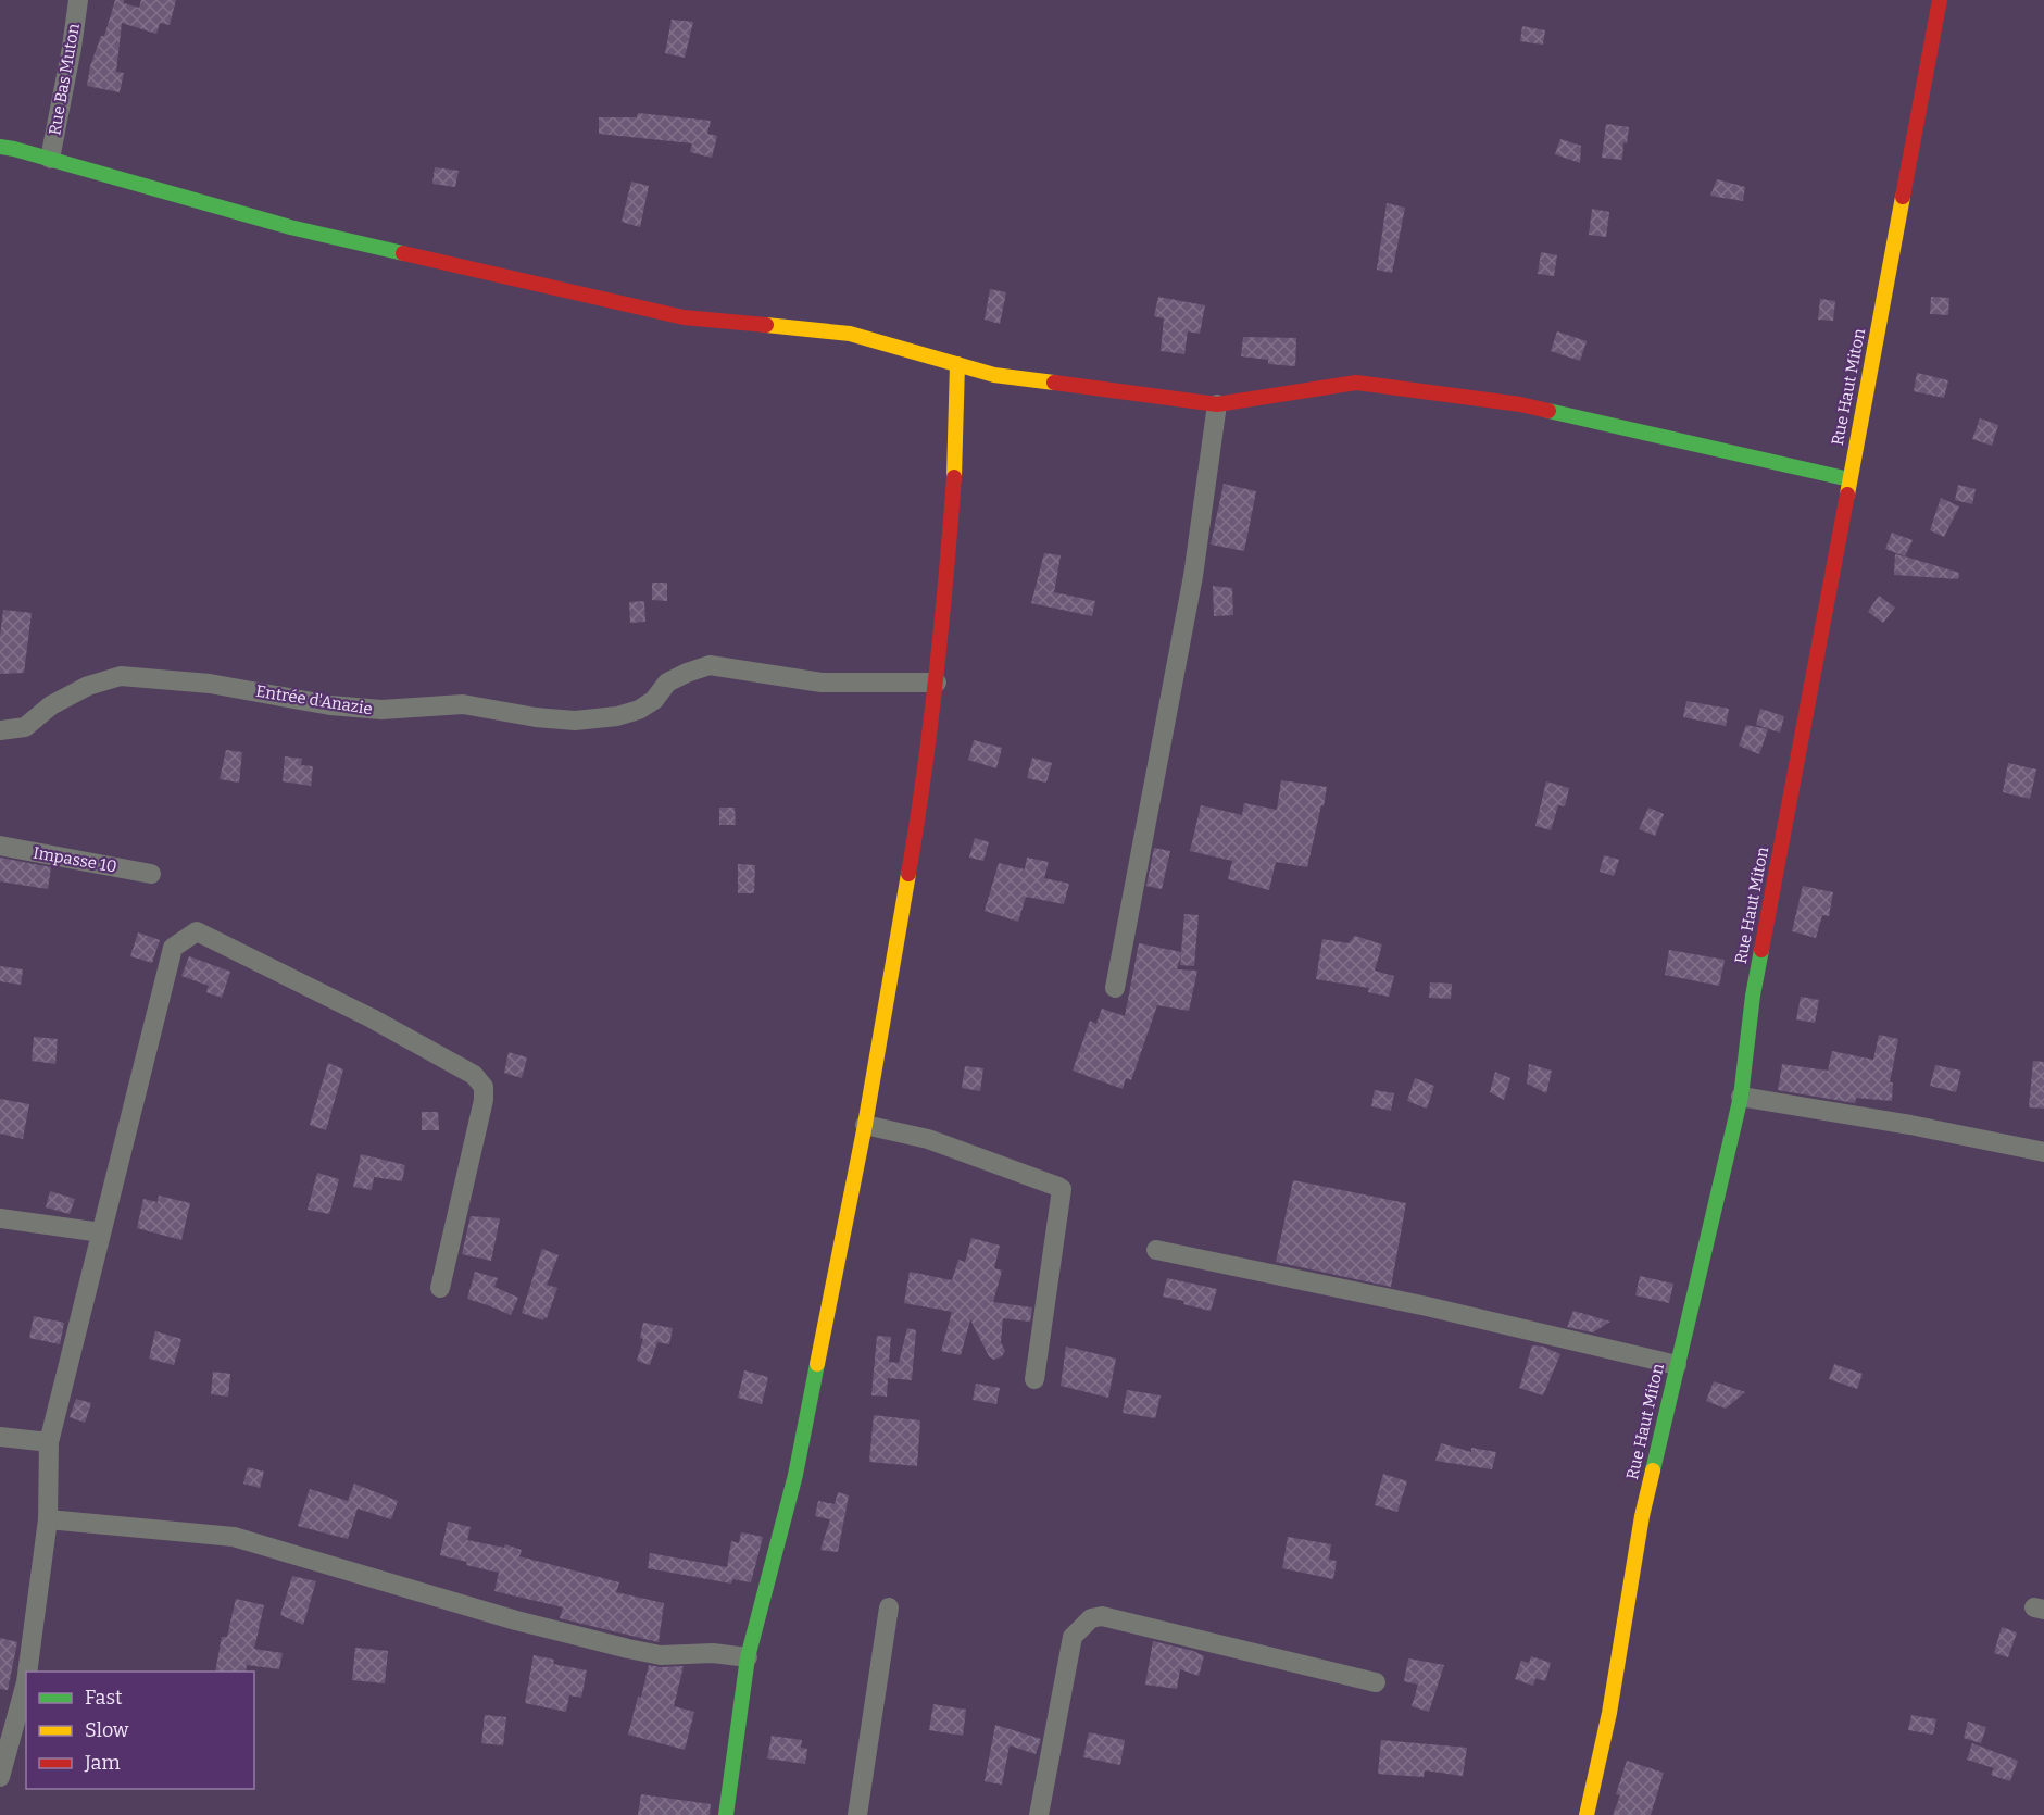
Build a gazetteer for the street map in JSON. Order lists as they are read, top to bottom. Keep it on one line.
{"streets":{"street":["Rue Bas Muton","Rue Haut Miton","Entrée d'Anazie","Impasse 10"]},"legend":["Fast","Slow","Jam"]}
